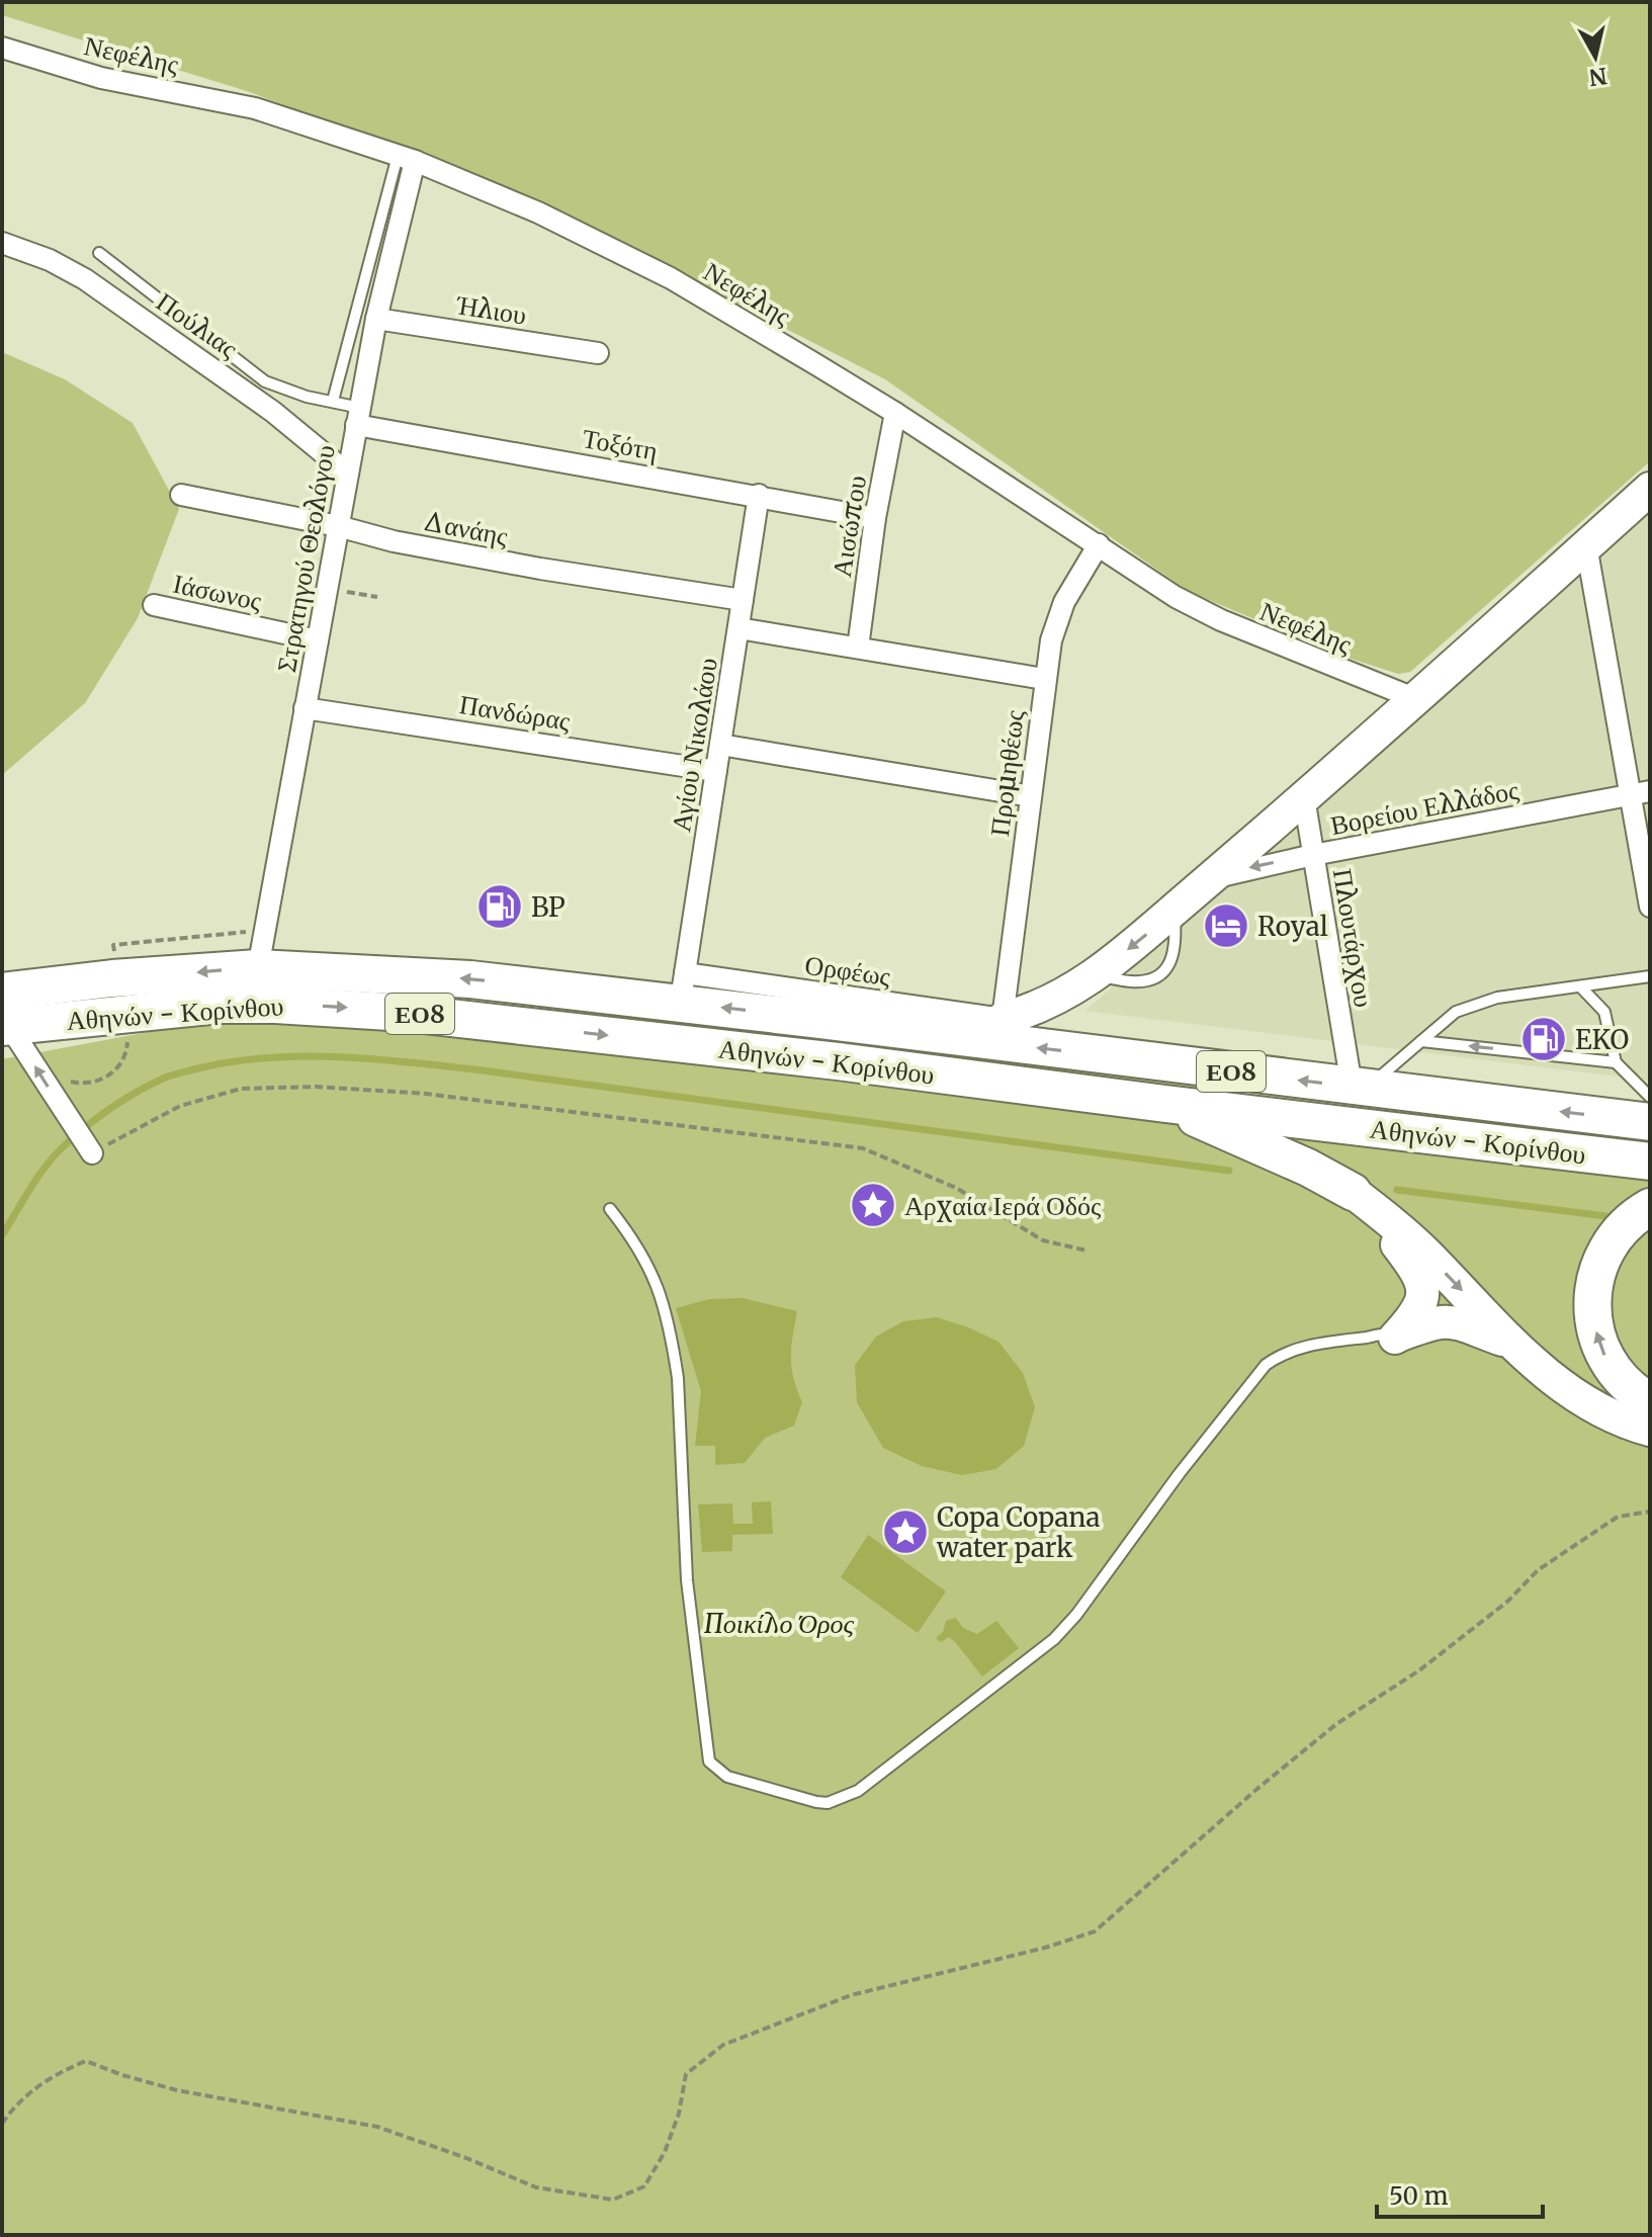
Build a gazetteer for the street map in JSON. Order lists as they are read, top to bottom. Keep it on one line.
{"streets":{"highway":["Αθηνών - Κορίνθου","ΕΟ8"],"street":["Νεφέλης","Ήλιου","Πούλιας","Τοξότη","Αισώπου","Δανάης","Στρατηγού Θεολόγου","Ιάσωνος","Πανδώρας","Αγίου Νικολάου","Προμηθέως","Βορείου Ελλάδος","Πλουτάρχου","Ορφέως"]},"crossings":[["Νεφέλης","Αισώπου"],["Νεφέλης","Στρατηγού Θεολόγου"],["Νεφέλης","Προμηθέως"],["Ήλιου","Στρατηγού Θεολόγου"],["Πούλιας","Στρατηγού Θεολόγου"],["Τοξότη","Αισώπου"],["Τοξότη","Στρατηγού Θεολόγου"],["Τοξότη","Αγίου Νικολάου"],["Δανάης","Στρατηγού Θεολόγου"],["Δανάης","Αγίου Νικολάου"],["Στρατηγού Θεολόγου","Ιάσωνος"],["Στρατηγού Θεολόγου","Πανδώρας"],["Στρατηγού Θεολόγου","Αθηνών - Κορίνθου"],["Πανδώρας","Αγίου Νικολάου"],["Αγίου Νικολάου","Ορφέως"],["Αγίου Νικολάου","Αθηνών - Κορίνθου"],["Προμηθέως","Ορφέως"],["Βορείου Ελλάδος","Πλουτάρχου"],["Πλουτάρχου","Αθηνών - Κορίνθου"],["Ορφέως","Αθηνών - Κορίνθου"]],"parks":["Ποικίλο Όρος"],"places":{"fuel station":["BP","EKO"],"hotel":["Royal"],"place":["Αρχαία Ιερά Οδός","Copa Copana water park"]},"scale_bar":"50 m","north":"bottom"}
